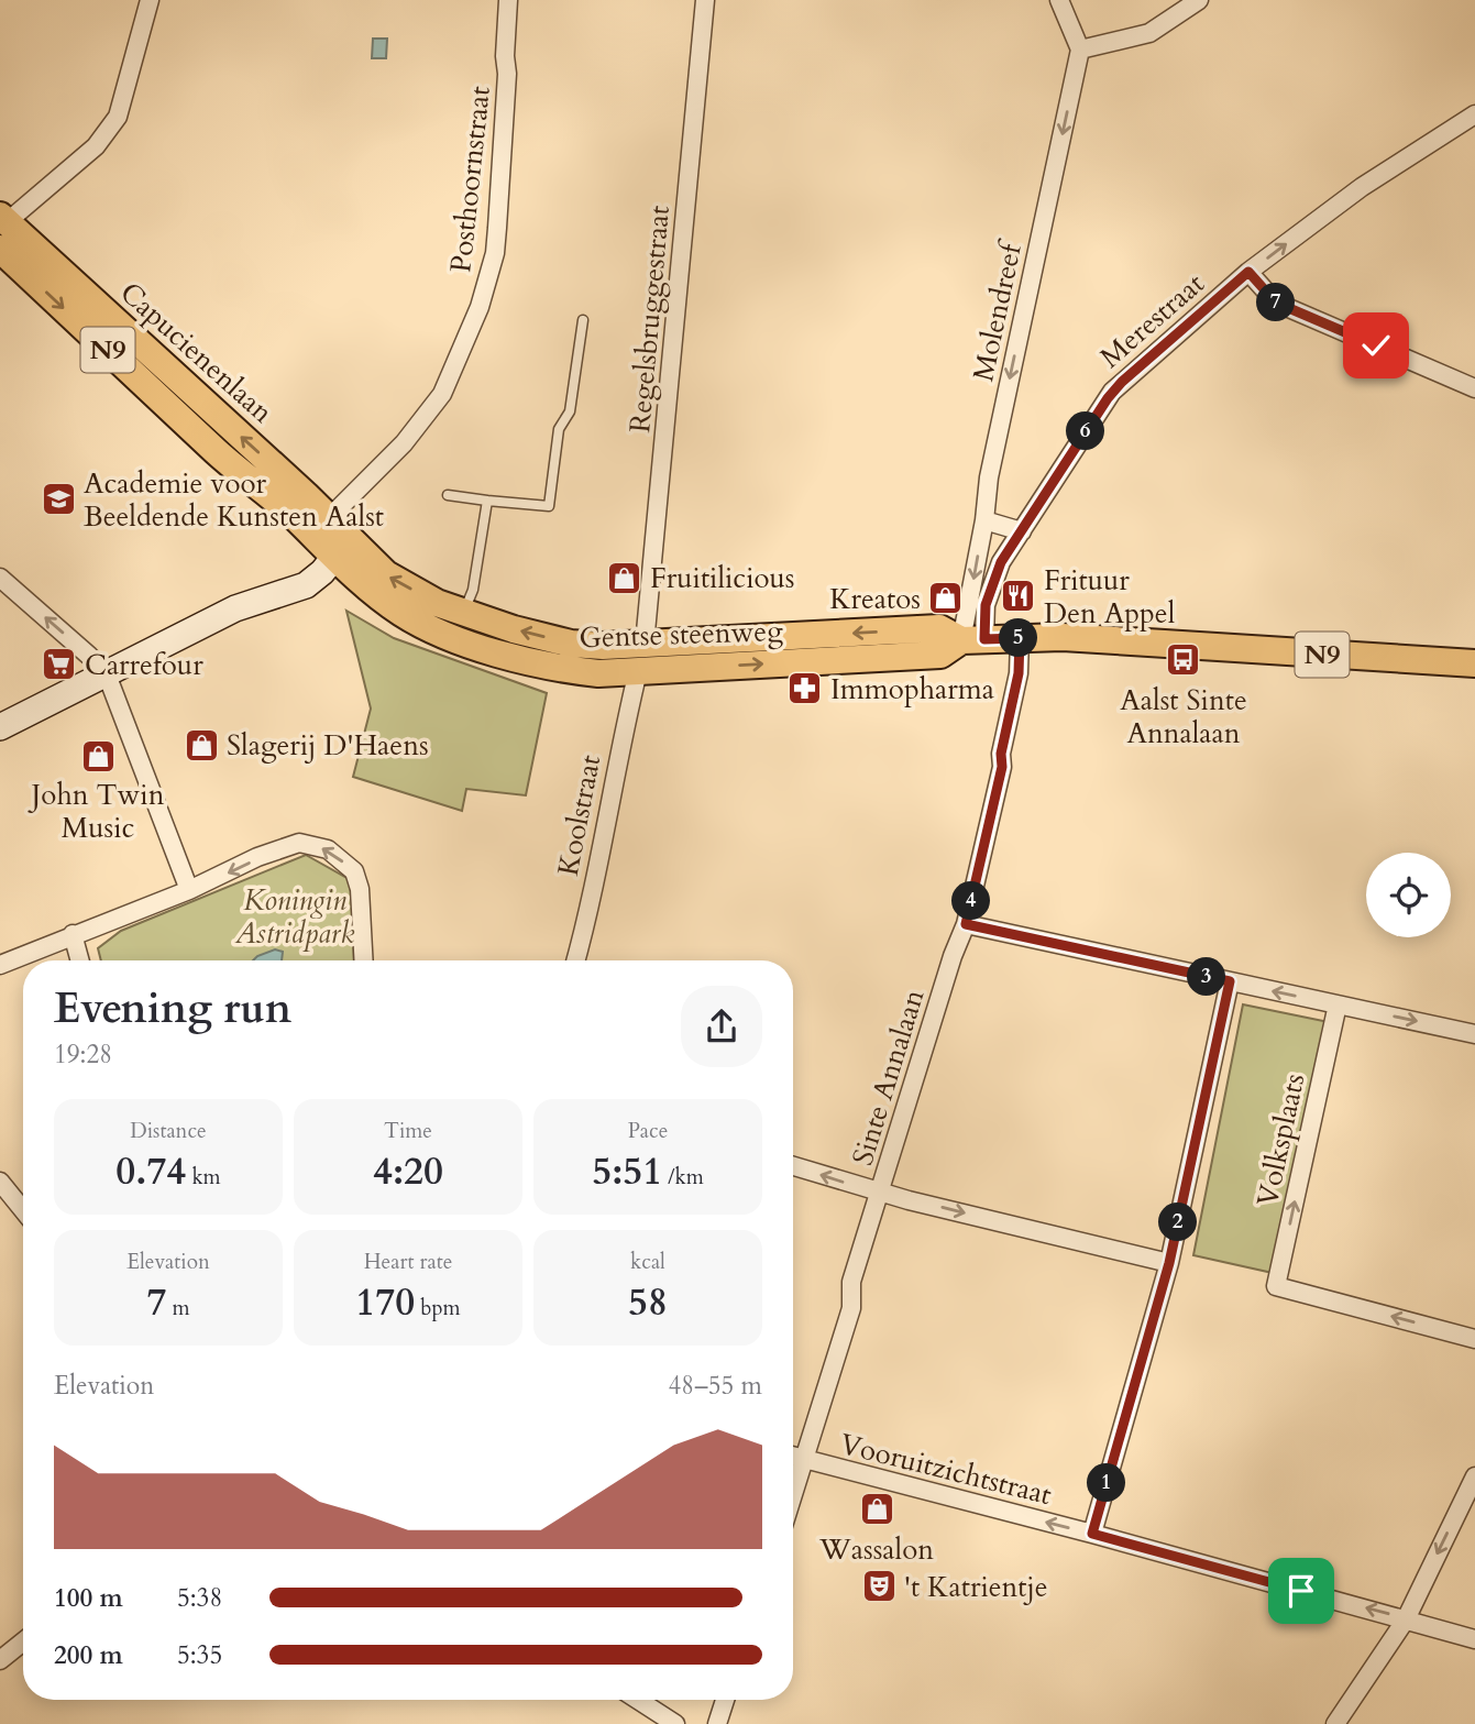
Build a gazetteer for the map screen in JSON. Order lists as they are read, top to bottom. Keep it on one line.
{"streets":{"main road":["N9","Capucienenlaan","Gentse steenweg"],"street":["Posthoornstraat","Molendreef","Regelsbruggestraat","Merestraat","Koolstraat","Sinte Annalaan","Volksplaats","Vooruitzichtstraat"]},"crossings":[["Posthoornstraat","Capucienenlaan"],["Molendreef","Merestraat"],["Molendreef","Gentse steenweg"],["Regelsbruggestraat","Gentse steenweg"],["Merestraat","Gentse steenweg"],["Capucienenlaan","Gentse steenweg"],["Gentse steenweg","Koolstraat"],["Gentse steenweg","Sinte Annalaan"],["Sinte Annalaan","Vooruitzichtstraat"]],"one_way":["Molendreef","Vooruitzichtstraat"],"parks":["Koningin Astridpark"],"places":{"school or university":["Academie voor Beeldende Kunsten Aalst"],"shop":["Fruitilicious","Kreatos","Slagerij D'Haens","John Twin Music","Wassalon"],"restaurant":["Frituur Den Appel"],"bus stop":["Aalst Sinte Annalaan"],"supermarket":["Carrefour"],"pharmacy":["Immopharma"],"theatre":["'t Katrientje"]},"page":{"pins":["7","6","5","4","3","2","1"],"heading":["Evening run","19:28"],"stats":[["Distance","0.74 km"],["Time","4:20"],["Pace","5:51 /km"],["Elevation","7 m"],["Heart rate","170 bpm"],["kcal","58"]],"chart":["Elevation","48–55 m"],"list":[{"name":"100 m","note":"5:38"},{"name":"200 m","note":"5:35"}]}}
